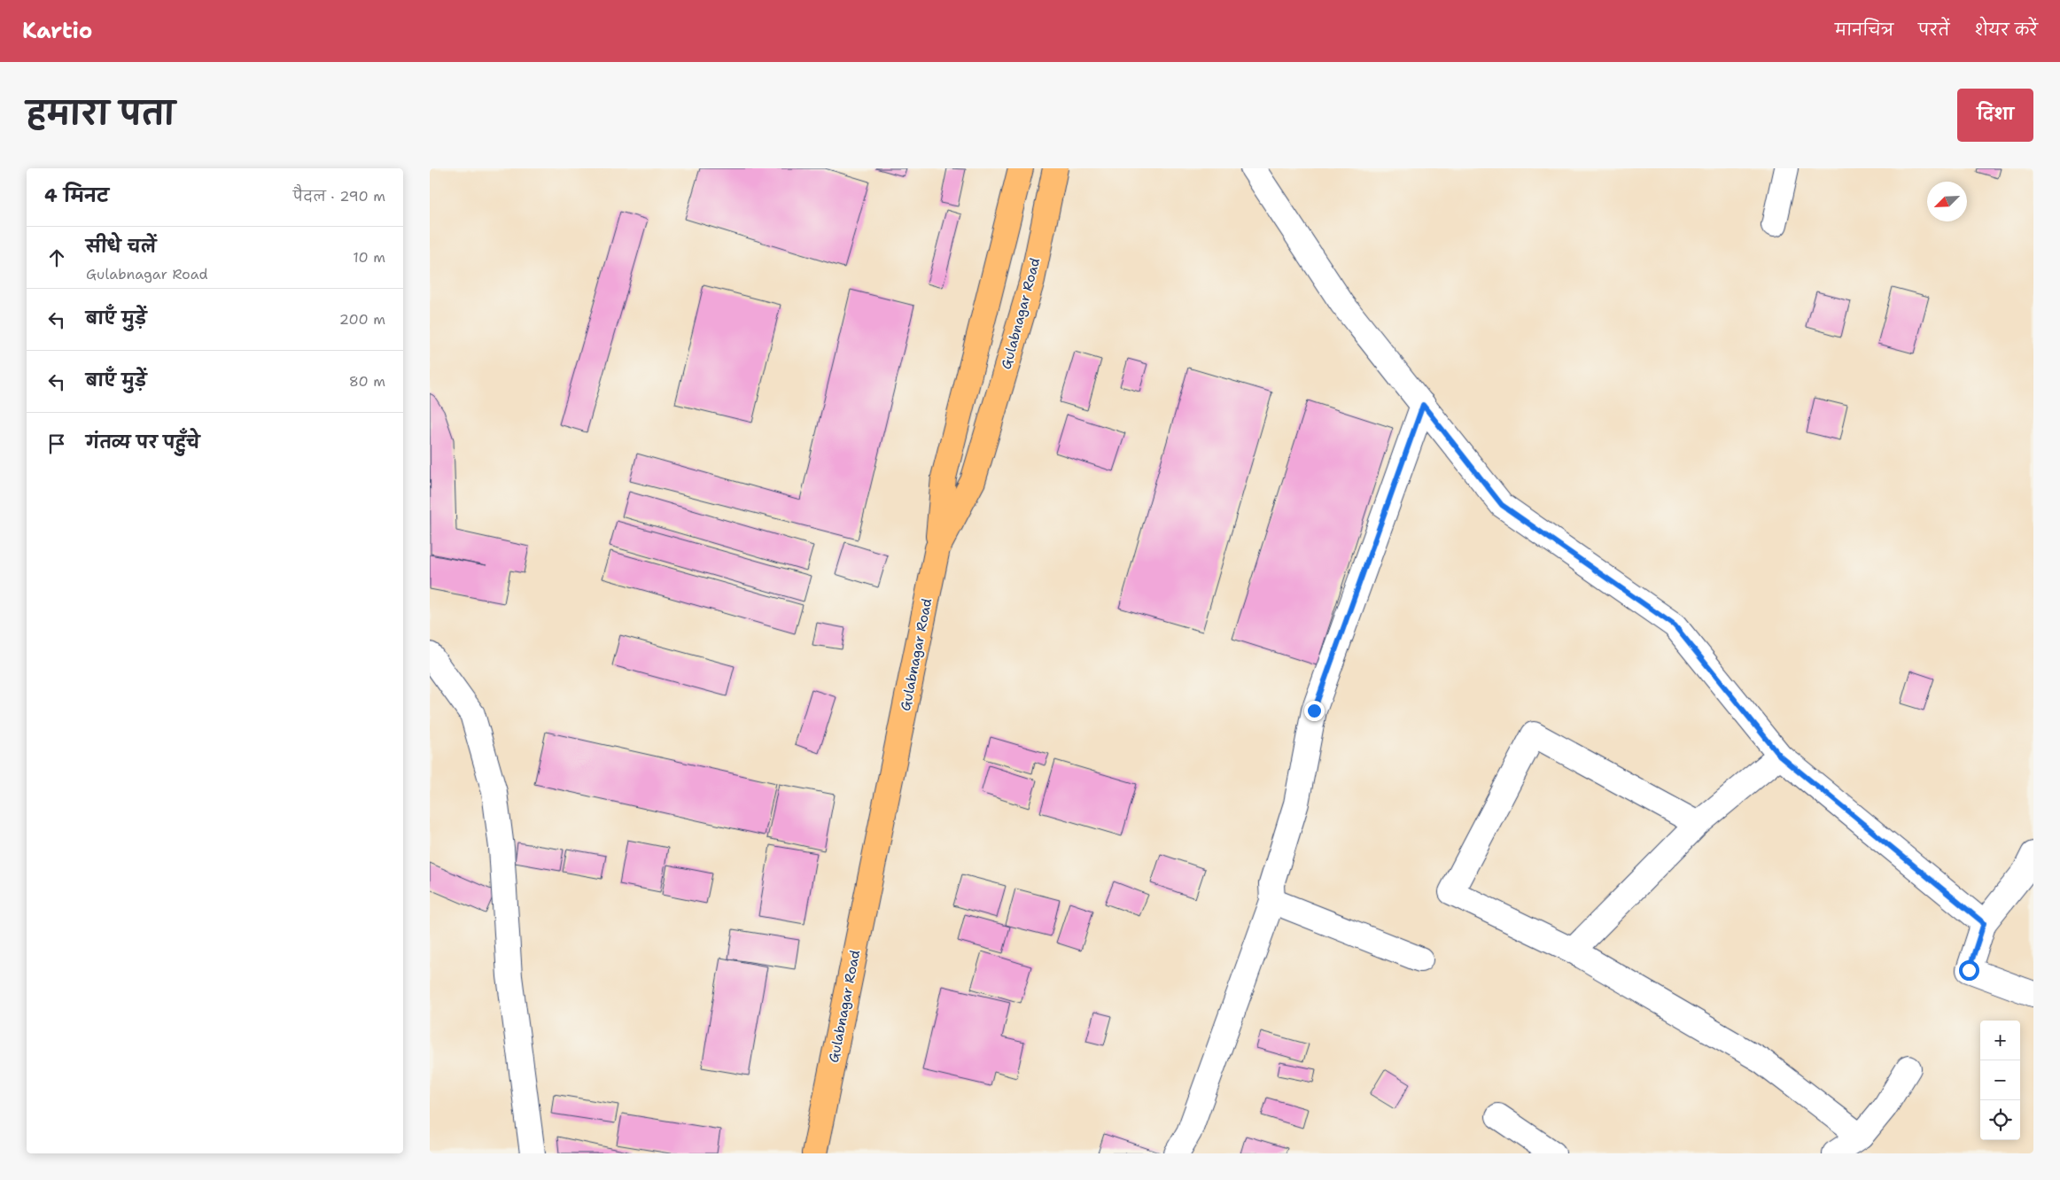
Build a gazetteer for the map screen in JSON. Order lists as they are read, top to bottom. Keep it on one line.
{"streets":{"main road":["Gulabnagar Road"]},"north":"bottom left","page":{"header":"Kartio","nav":["मानचित्र","परतें","शेयर करें"],"title":"हमारा पता","buttons":"दिशा","heading":["4 मिनट","पैदल · 290 m"],"list":[["सीधे चलें","Gulabnagar Road","10 m"],["बाएँ मुड़ें","200 m"],["बाएँ मुड़ें","80 m"],"गंतव्य पर पहुँचे"],"map_buttons":["+","−"]}}
